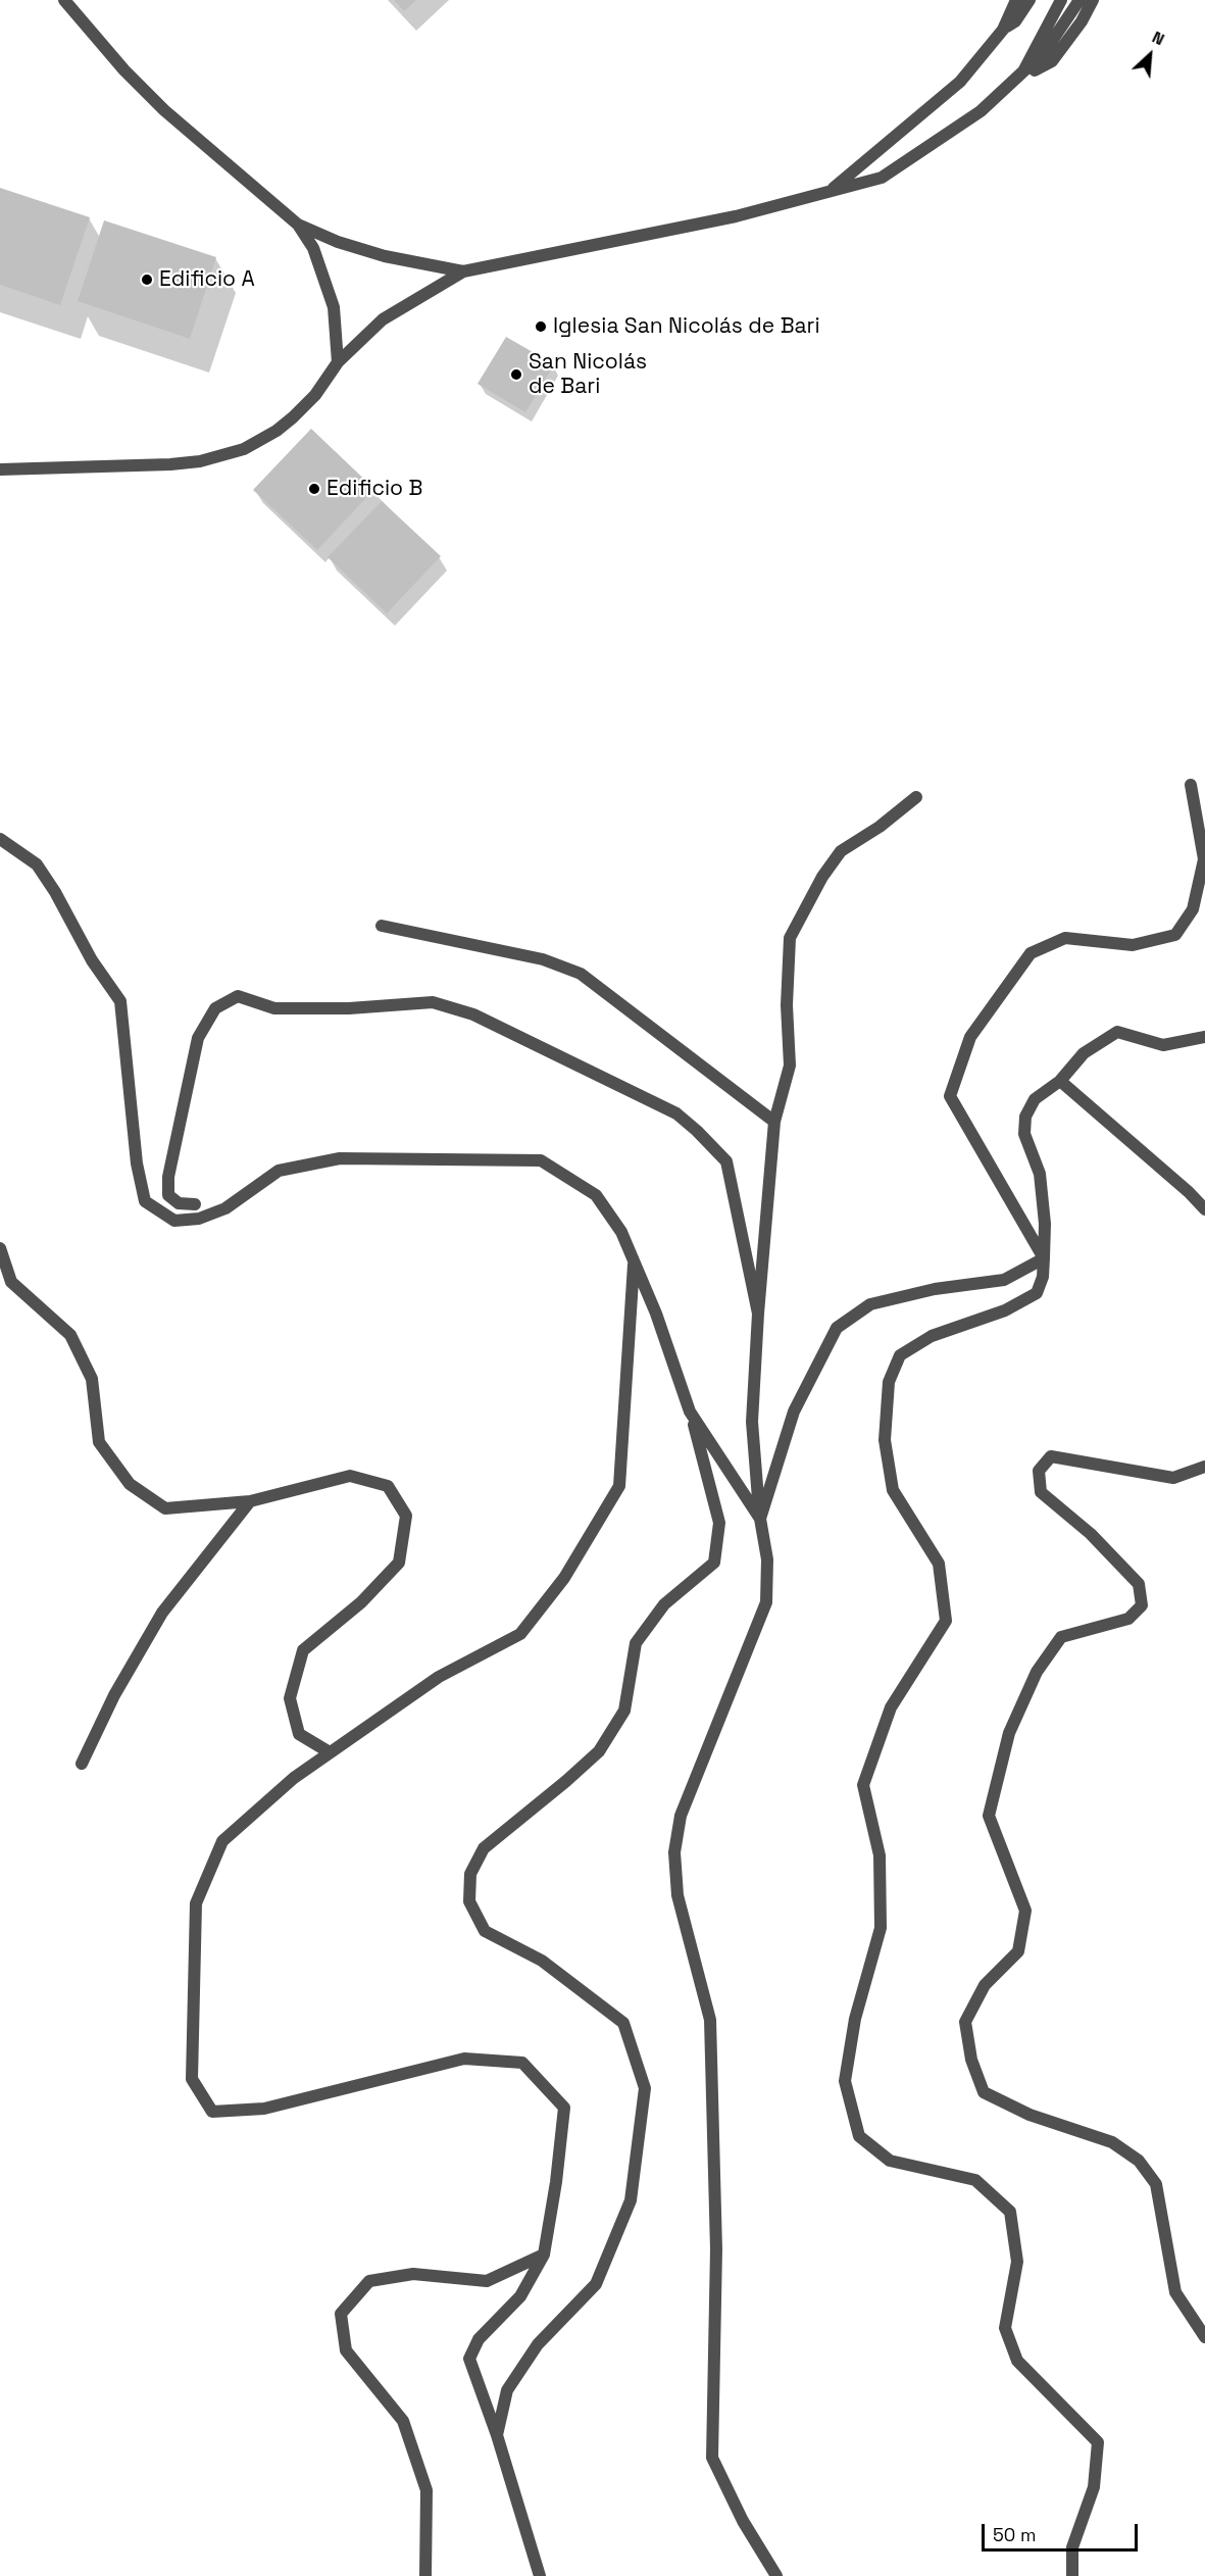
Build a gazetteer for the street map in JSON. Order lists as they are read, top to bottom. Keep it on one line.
{"places":["Edificio A","Iglesia San Nicolás de Bari","San Nicolás de Bari","Edificio B"],"scale_bar":"50 m","north":"top right"}
